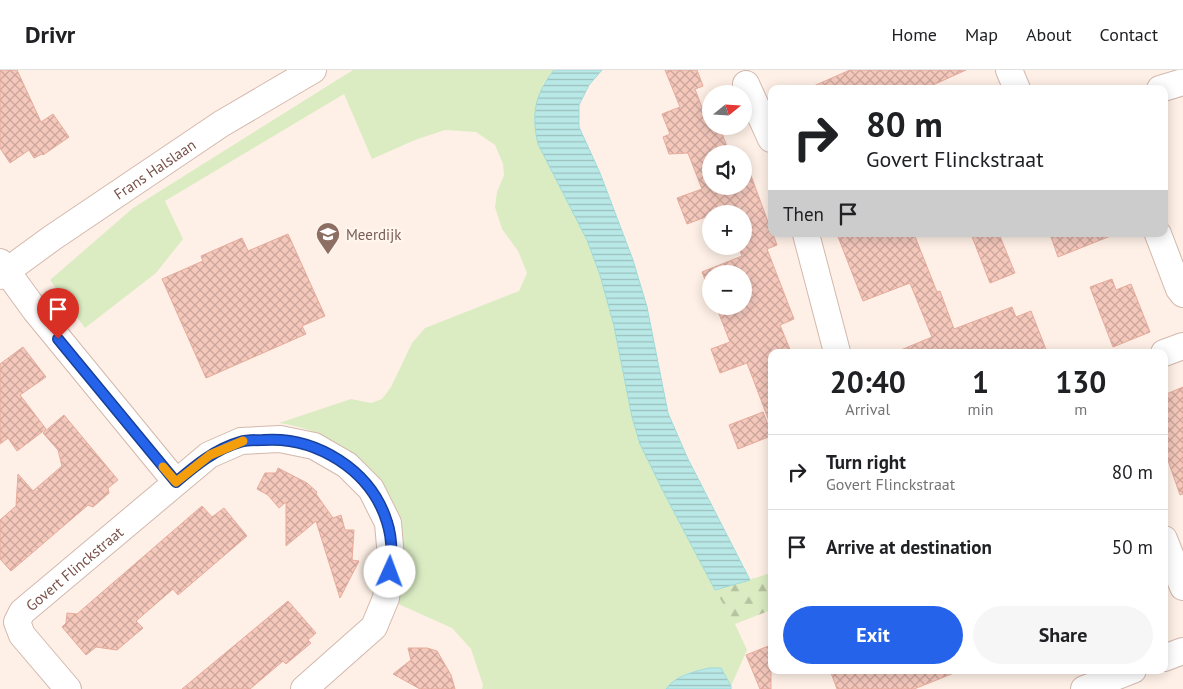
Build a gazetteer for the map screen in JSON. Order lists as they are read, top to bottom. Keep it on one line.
{"streets":{"street":["Frans Halslaan","Govert Flinckstraat"]},"places":{"school or university":["Meerdijk"]},"north":"right","page":{"header":"Drivr","nav":["Home","Map","About","Contact"],"map_buttons":["+","−"],"turn":["80 m","Govert Flinckstraat"],"then":"Then","eta":["20:40","Arrival","1","min","130","m"],"list":[{"name":"Turn right","note":"Govert Flinckstraat","value":"80 m"},{"name":"Arrive at destination","value":"50 m"}],"buttons":["Exit","Share"]}}
